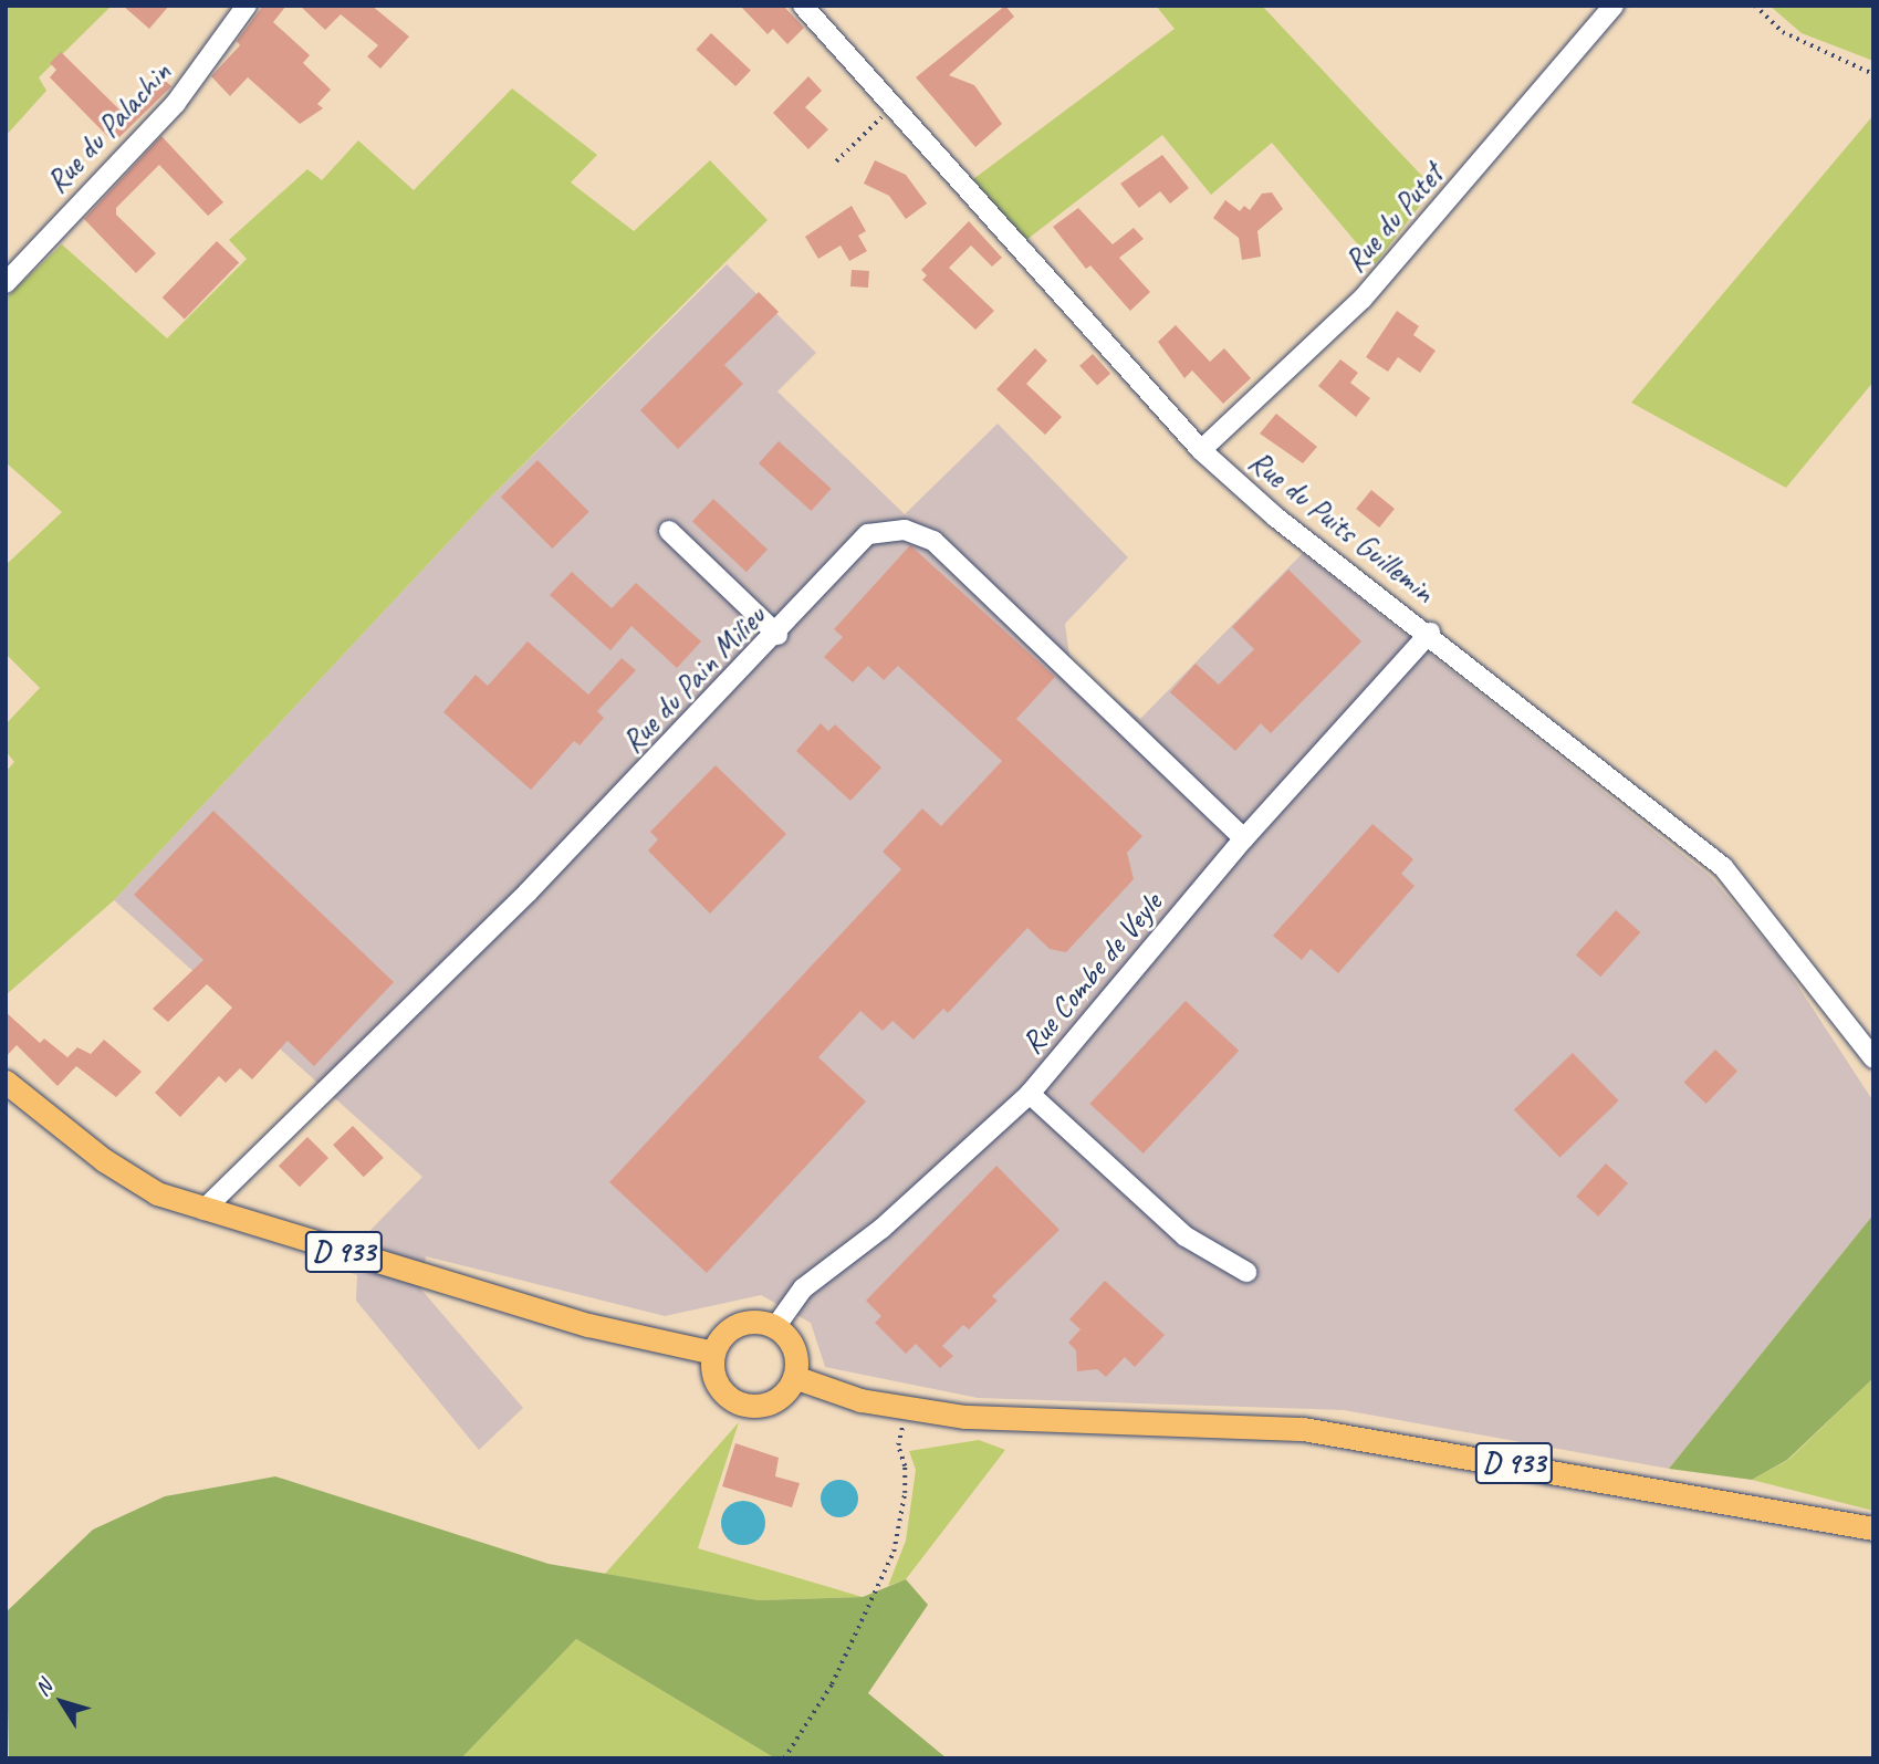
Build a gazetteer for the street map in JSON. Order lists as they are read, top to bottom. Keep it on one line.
{"streets":{"main road":["D 933"],"street":["Rue du Palachin","Rue du Putet","Rue du Puits Guillemin","Rue du Pain Milieu","Rue Combe de Veyle"]},"crossings":[["Rue du Putet","Rue du Puits Guillemin"],["Rue du Puits Guillemin","Rue Combe de Veyle"],["Rue du Pain Milieu","Rue Combe de Veyle"],["Rue du Pain Milieu","D 933"],["Rue Combe de Veyle","D 933"]],"north":"top left"}
